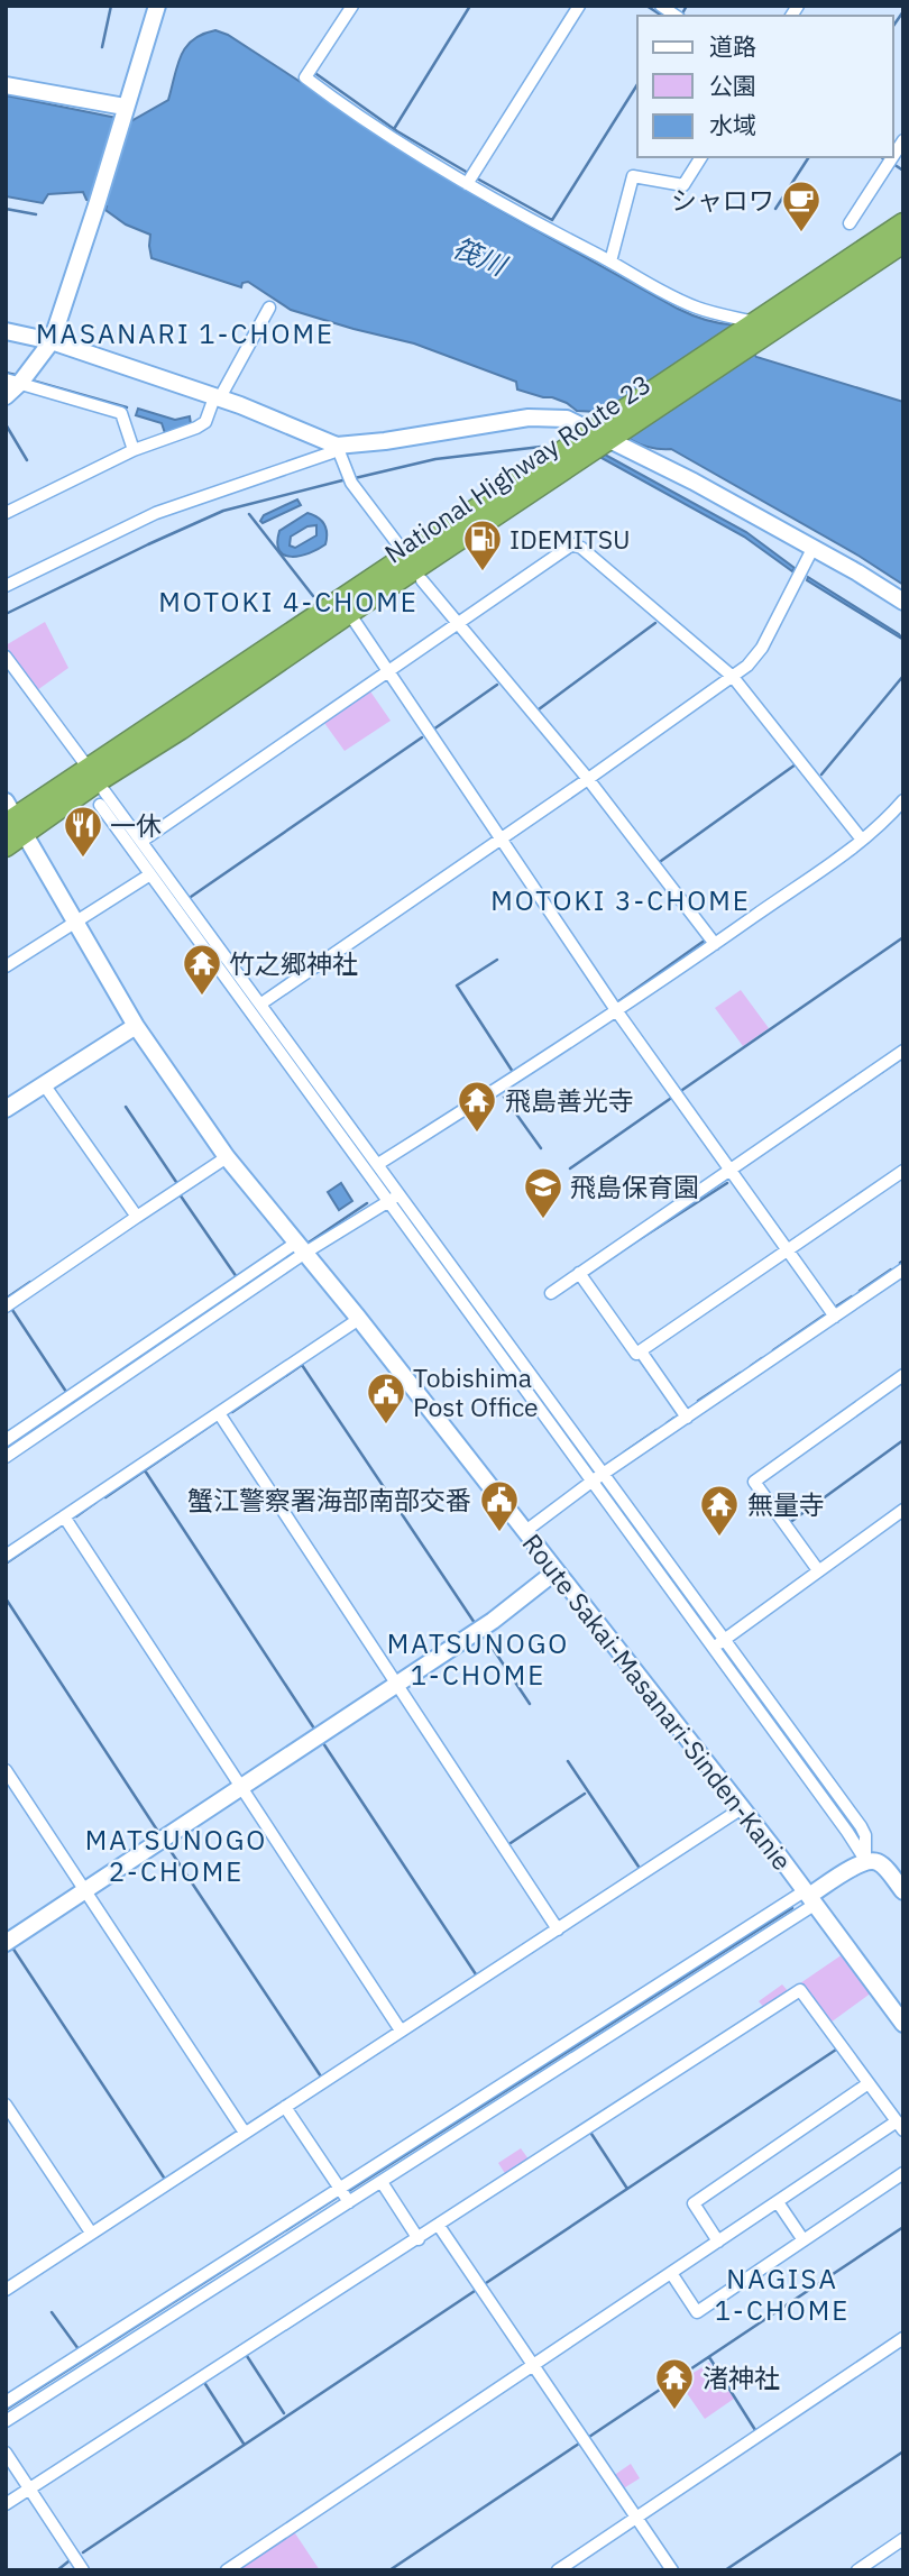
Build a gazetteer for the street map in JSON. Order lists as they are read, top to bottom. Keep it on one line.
{"streets":{"highway":["National Highway Route 23"],"main road":["Route Sakai-Masanari-Sinden-Kanie"]},"crossings":[["National Highway Route 23","Route Sakai-Masanari-Sinden-Kanie"]],"districts":["MASANARI 1-CHOME","MOTOKI 4-CHOME","MOTOKI 3-CHOME","MATSUNOGO 1-CHOME","MATSUNOGO 2-CHOME","NAGISA 1-CHOME"],"water":["筏川"],"places":{"cafe":["シャロワ"],"fuel station":["IDEMITSU"],"restaurant":["一休"],"temple":["竹之郷神社","飛島善光寺","無量寺","渚神社"],"school or university":["飛島保育園"],"public building":["Tobishima Post Office","蟹江警察署海部南部交番"]},"legend":["道路","公園","水域"]}
